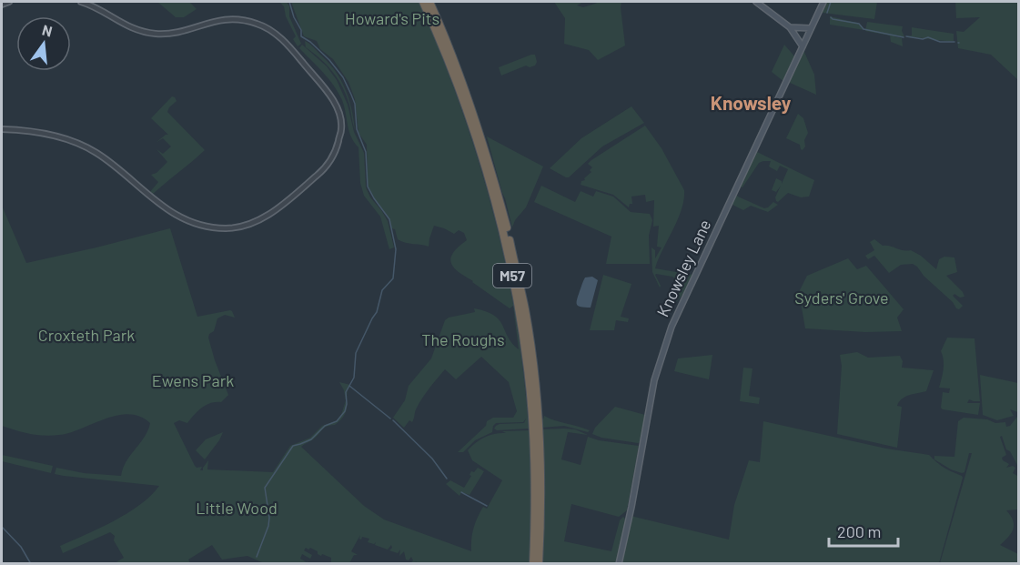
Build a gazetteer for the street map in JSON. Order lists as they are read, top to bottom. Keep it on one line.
{"streets":{"highway":["M57"],"main road":["Knowsley Lane"]},"districts":["Knowsley"],"parks":["Howard's Pits","Syders' Grove","Croxteth Park","The Roughs","Ewens Park","Little Wood"],"scale_bar":"200 m","north":"top"}
